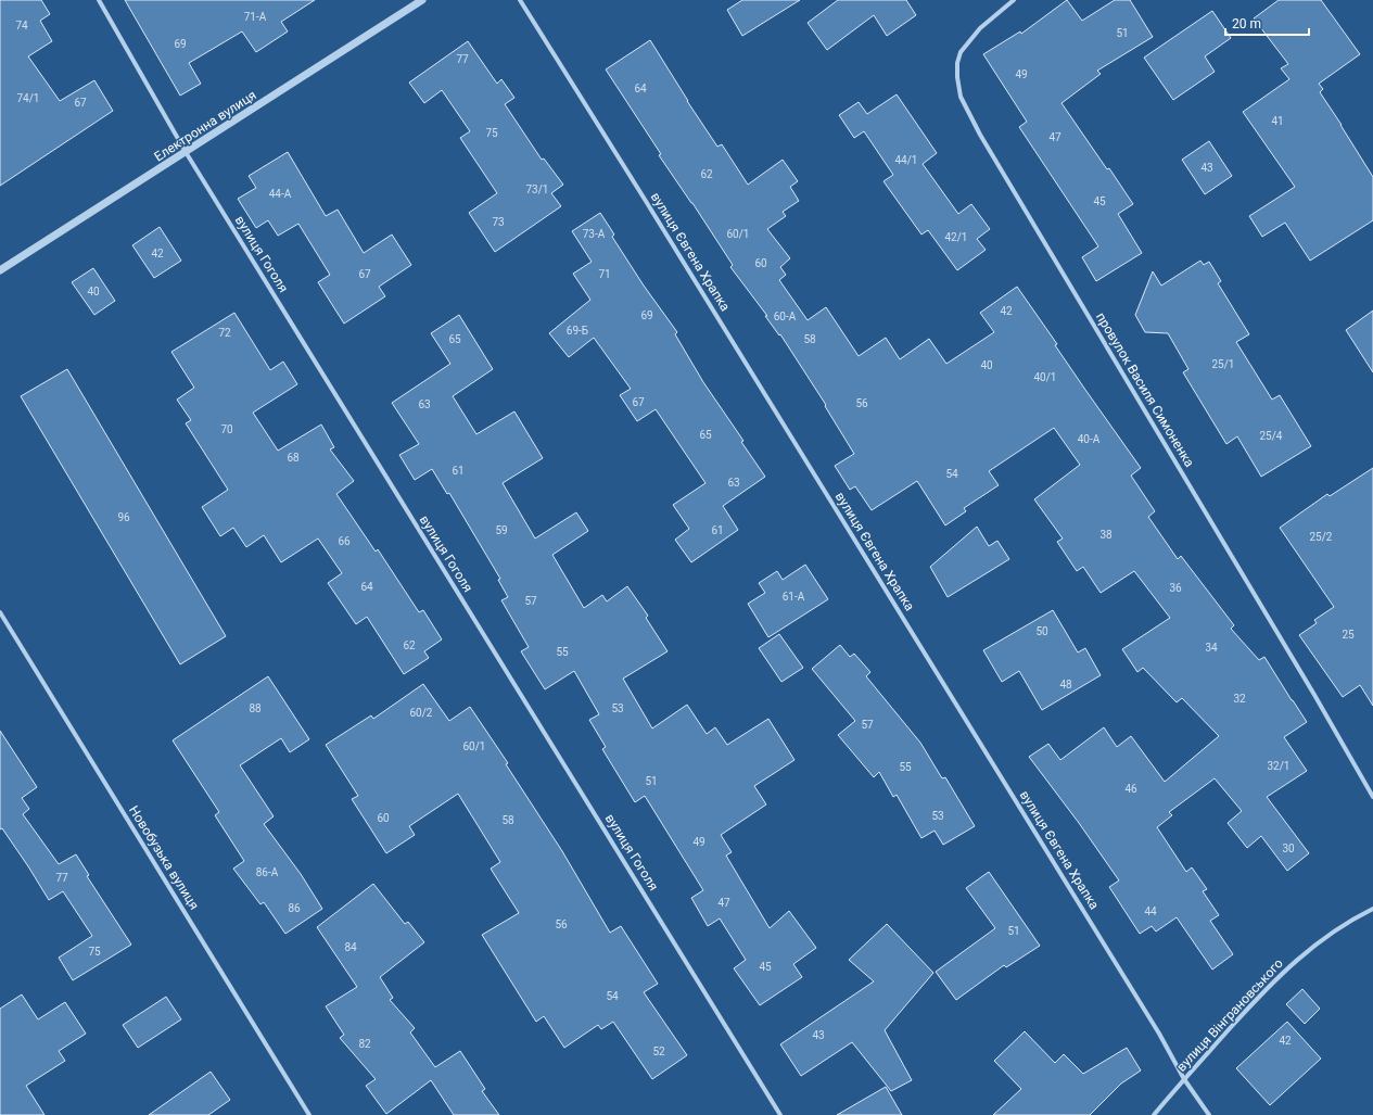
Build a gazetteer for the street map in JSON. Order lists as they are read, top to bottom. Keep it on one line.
{"streets":{"street":["Електронна вулиця","вулиця Євгена Храпка","вулиця Гоголя","провулок Василя Симоненка","Новобузька вулиця","вулиця Вінграновського"]},"crossings":[["Електронна вулиця","вулиця Гоголя"],["вулиця Євгена Храпка","вулиця Вінграновського"]],"house_numbers":["71-А","74","51","69","77","49","64","74/1","67","41","75","47","44/1","43","62","73/1","44-А","45","73","73-А","60/1","42/1","42","60","67","71","40","42","69","60-А","69-Б","72","65","58","25/1","40","40/1","67","56","63","70","65","25/4","40-А","68","61","54","63","96","59","61","38","25/2","66","64","36","61-А","57","50","25","62","34","55","48","32","88","53","60/2","57","60/1","32/1","55","51","46","53","60","58","49","30","86-А","77","47","86","44","56","51","84","75","45","54","43","42","82","52"],"scale_bar":"20 m"}
